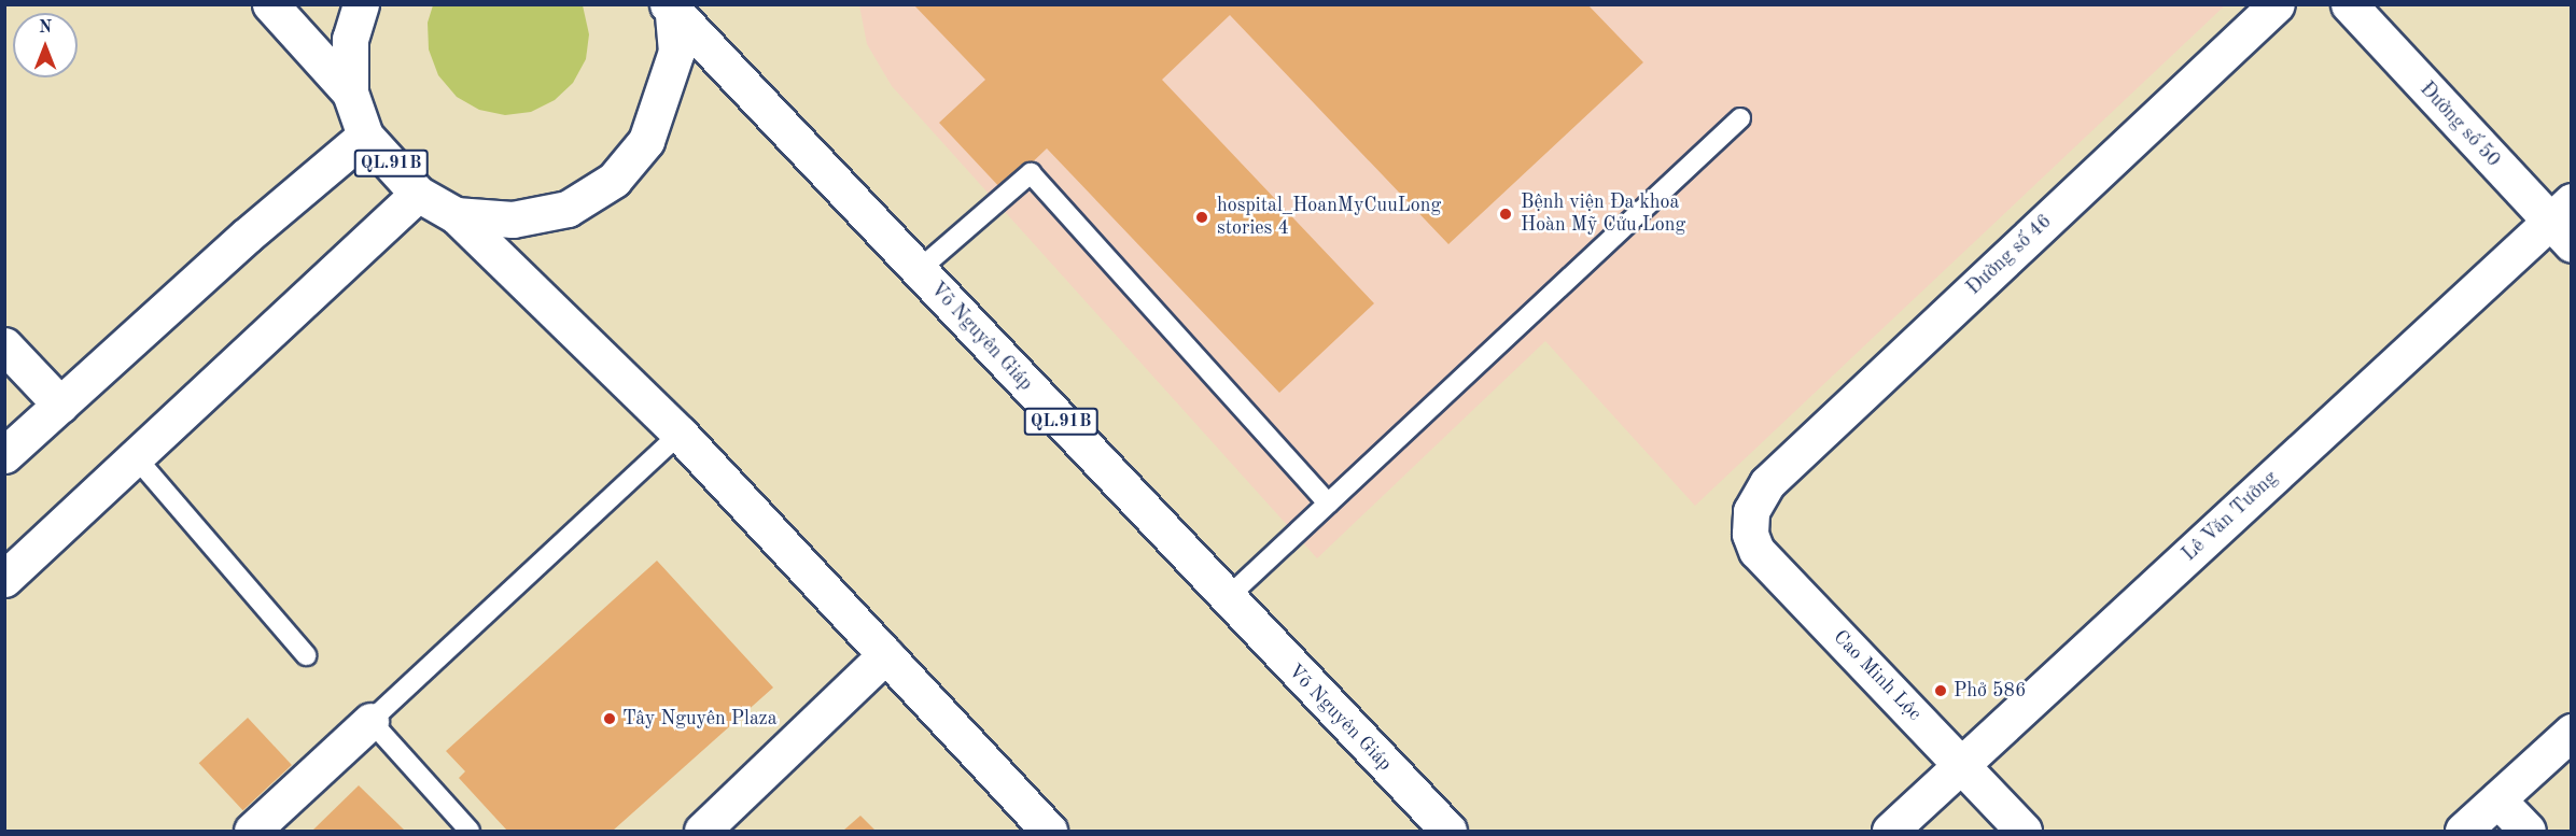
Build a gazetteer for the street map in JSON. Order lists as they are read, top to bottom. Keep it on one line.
{"streets":{"main road":["Đường số 50","QL.91B","Đường số 46","Võ Nguyên Giáp","Lê Văn Tưởng","Cao Minh Lộc"]},"crossings":[["Đường số 50","Lê Văn Tưởng"],["QL.91B","Võ Nguyên Giáp"],["Đường số 46","Cao Minh Lộc"],["Lê Văn Tưởng","Cao Minh Lộc"]],"places":["Bệnh viện Đa khoa Hoàn Mỹ Cửu Long","hospital_HoanMyCuuLong stories 4","Phở 586","Tây Nguyên Plaza"],"north":"top"}
